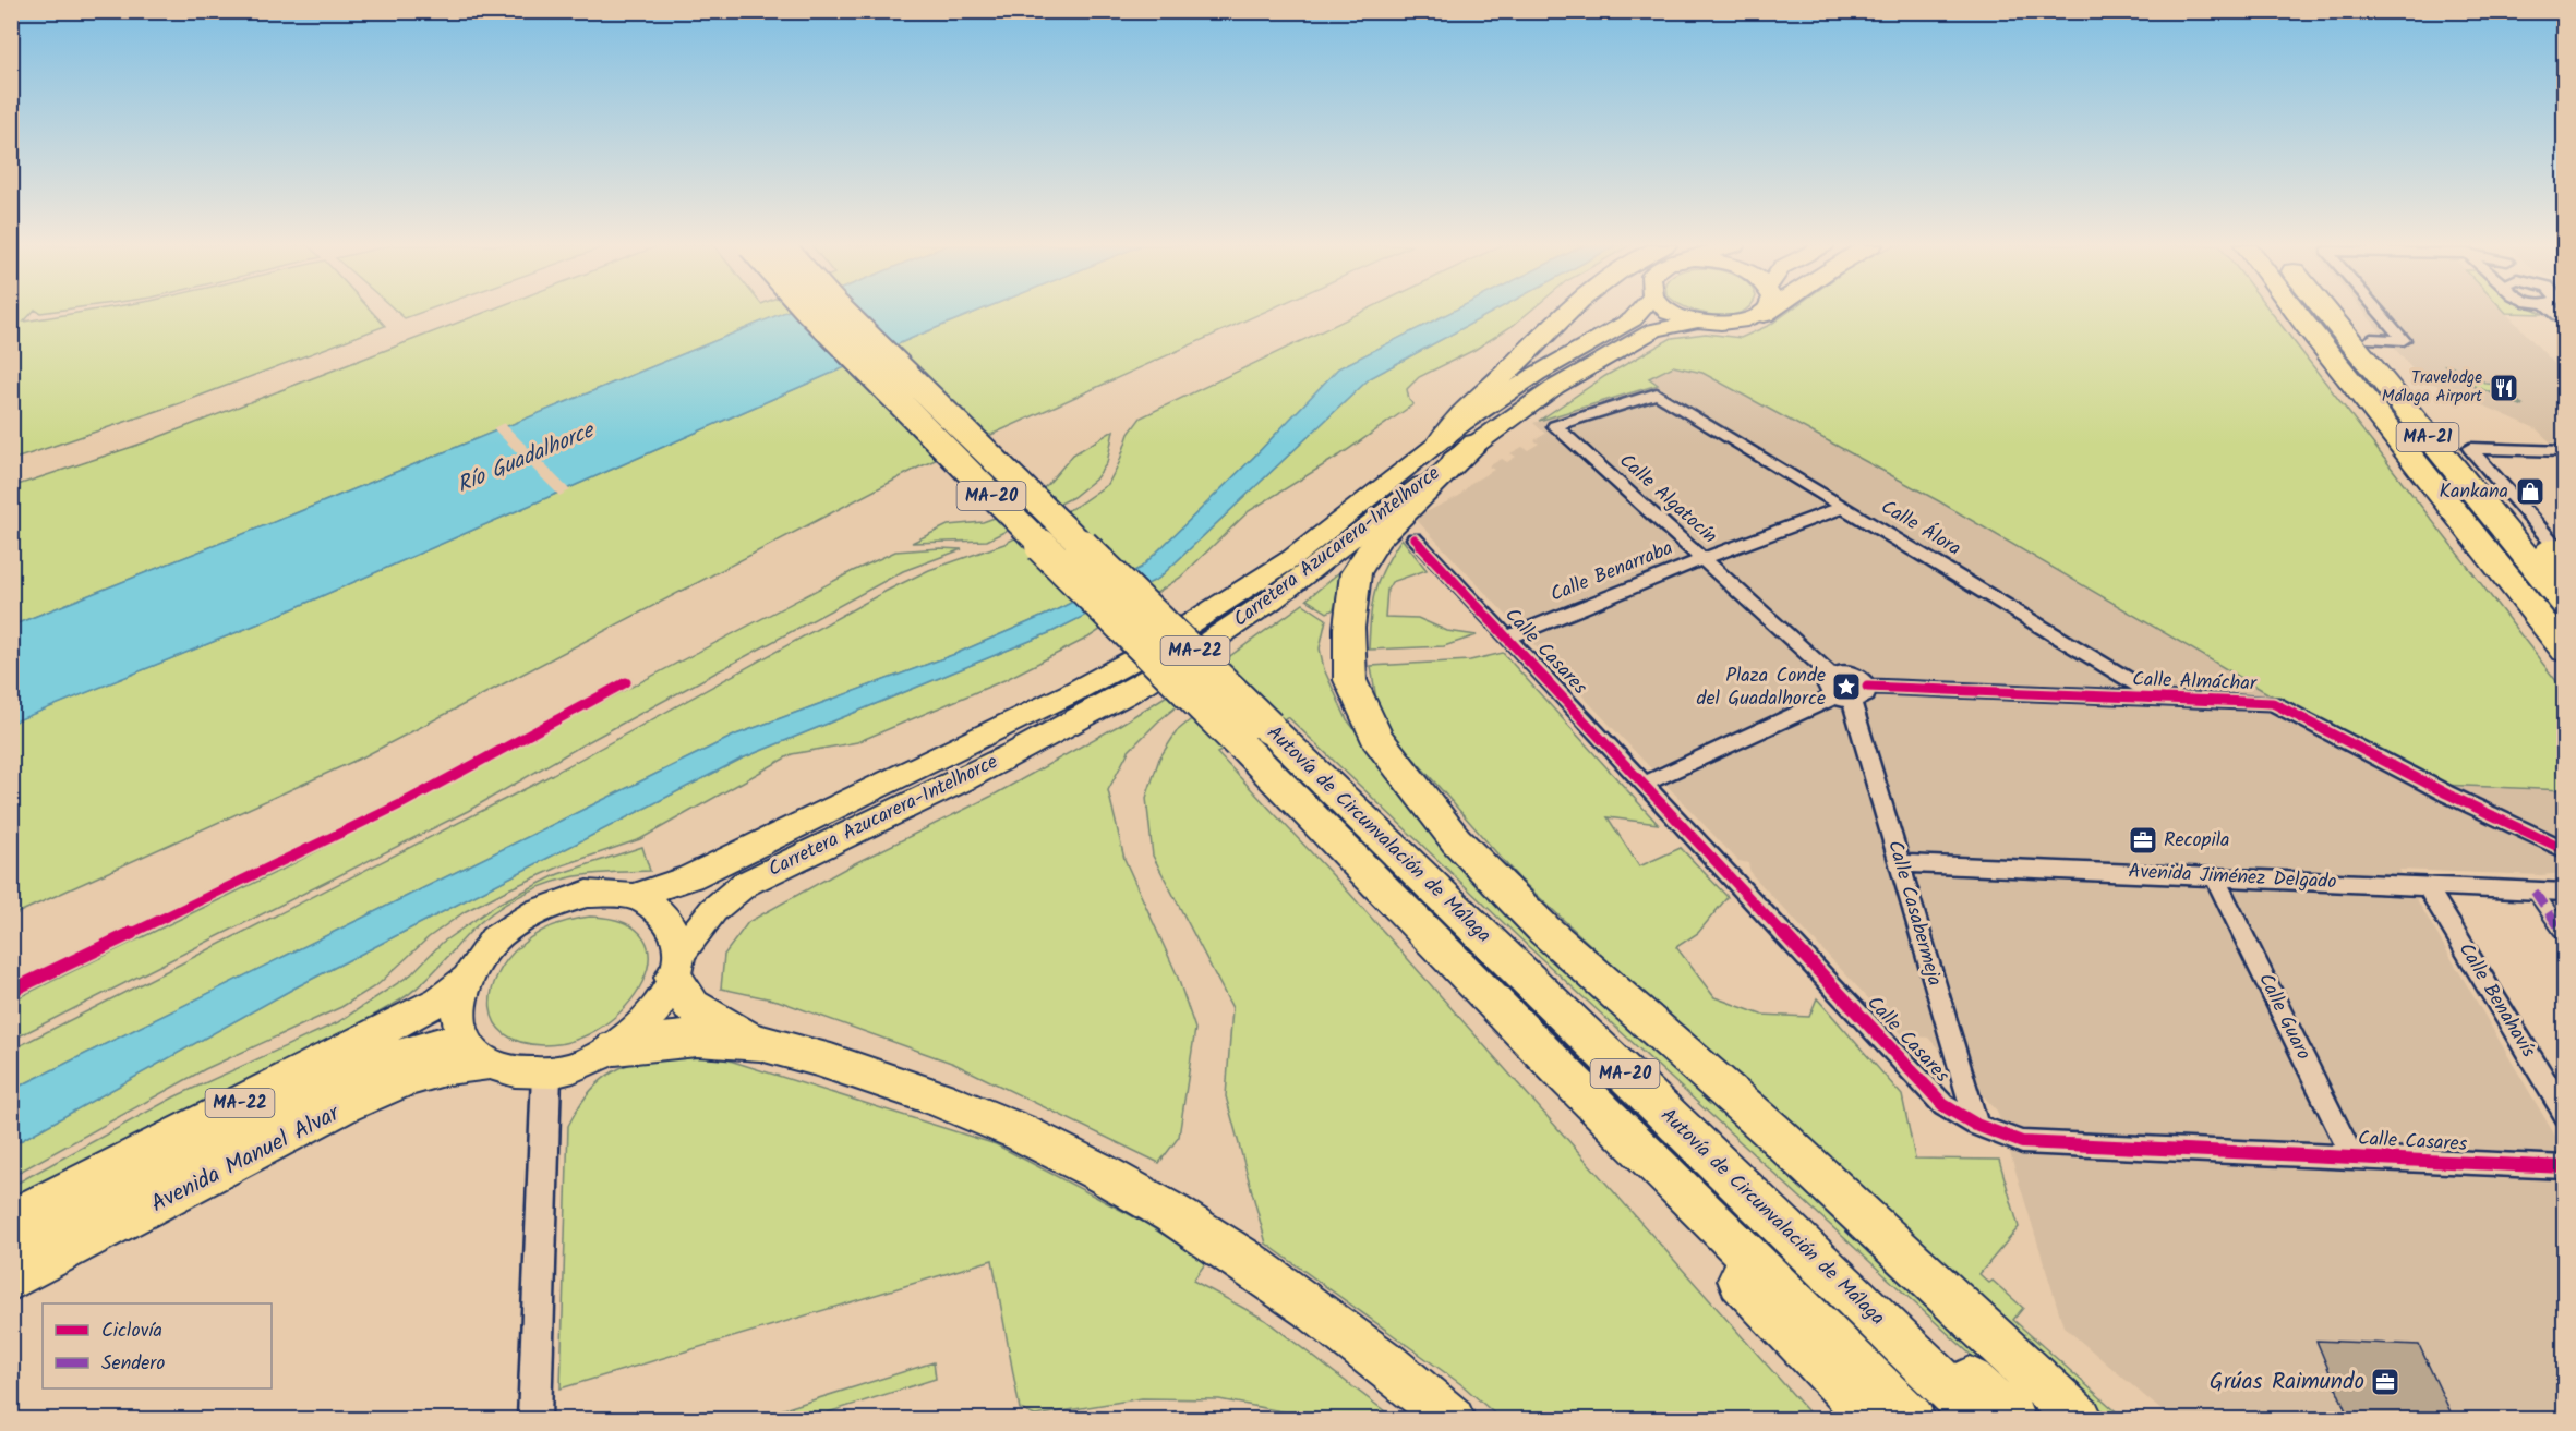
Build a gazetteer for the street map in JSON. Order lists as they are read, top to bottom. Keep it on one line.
{"streets":{"highway":["MA-21","MA-20","Autovía de Circunvalación de Málaga"],"main road":["Carretera Azucarera-Intelhorce","MA-22","Avenida Manuel Alvar"],"street":["Calle Algatocín","Calle Álora","Calle Benarraba","Calle Casares","Calle Almáchar","Avenida Jiménez Delgado","Calle Casabermeja","Calle Benahavís","Calle Guaro"]},"crossings":[["Calle Algatocín","Calle Álora"],["Calle Algatocín","Calle Benarraba"],["Calle Álora","Calle Benarraba"],["Calle Álora","Calle Almáchar"],["Carretera Azucarera-Intelhorce","MA-22"],["Carretera Azucarera-Intelhorce","Avenida Manuel Alvar"],["Calle Benarraba","Calle Casares"],["MA-22","Avenida Manuel Alvar"],["Calle Casares","Calle Casabermeja"],["Calle Casares","Calle Guaro"],["Avenida Jiménez Delgado","Calle Casabermeja"],["Avenida Jiménez Delgado","Calle Benahavís"],["Avenida Jiménez Delgado","Calle Guaro"]],"water":["Río Guadalhorce"],"places":{"restaurant":["Travelodge Málaga Airport"],"shop":["Kankana"],"place":["Plaza Conde del Guadalhorce"],"office":["Recopila","Grúas Raimundo"]},"legend":["Ciclovía","Sendero"]}
